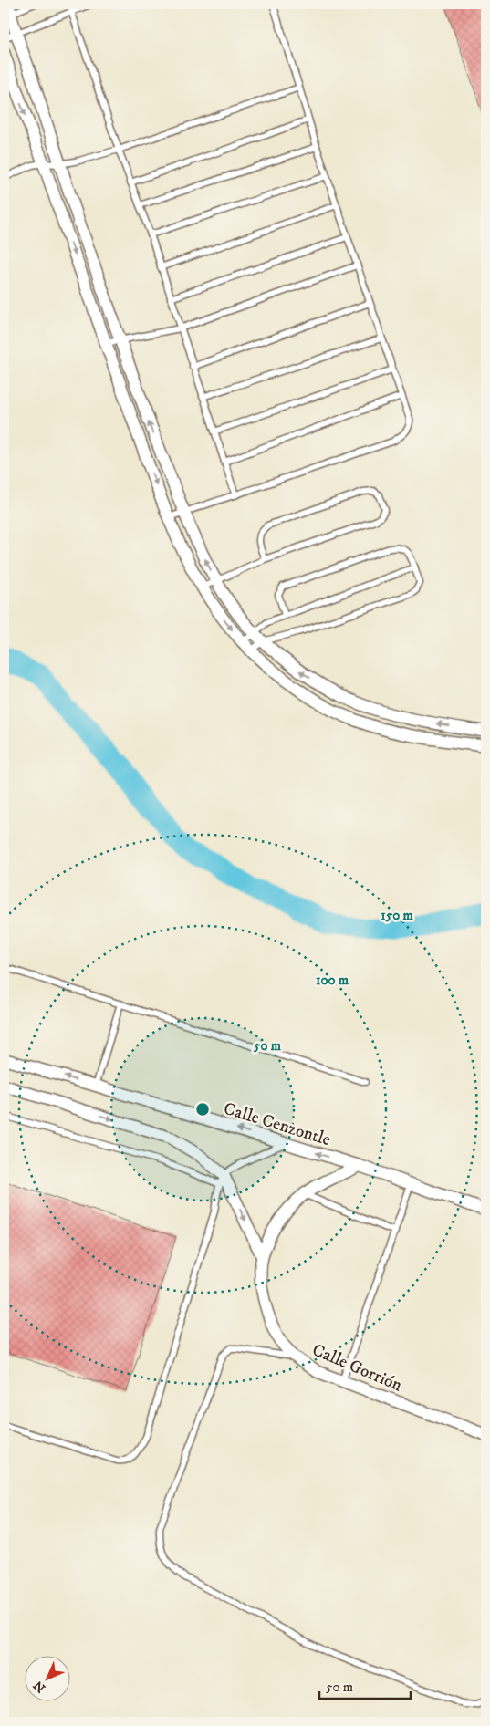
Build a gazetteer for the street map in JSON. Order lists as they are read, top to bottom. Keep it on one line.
{"streets":{"street":["Calle Cenzontle","Calle Gorrión"]},"crossings":[["Calle Cenzontle","Calle Gorrión"]],"scale_bar":"50 m","north":"bottom left","rings":["150 m","100 m","50 m"]}
